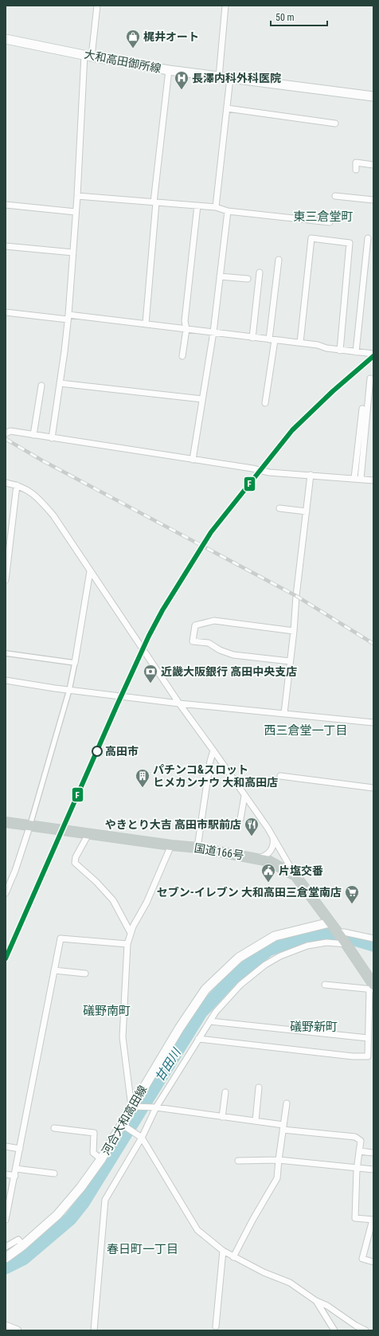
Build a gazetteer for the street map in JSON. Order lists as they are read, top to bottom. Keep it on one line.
{"streets":{"highway":["国道166号"],"main road":["大和高田御所線","河合大和高田線"]},"crossings":[["国道166号","河合大和高田線"]],"districts":["東三倉堂町","西三倉堂一丁目","礒野南町","礒野新町","春日町一丁目"],"water":["甘田川"],"places":{"shop":["梶井オート"],"hospital":["長澤内科外科医院"],"bank":["近畿大阪銀行 高田中央支店"],"other":["高田市"],"building":["パチンコ&スロット ヒメカンナウ 大和高田店"],"restaurant":["やきとり大吉 高田市駅前店"],"public building":["片塩交番"],"supermarket":["セブン-イレブン 大和高田三倉堂南店"]},"lines":["transit line F"],"scale_bar":"50 m"}
